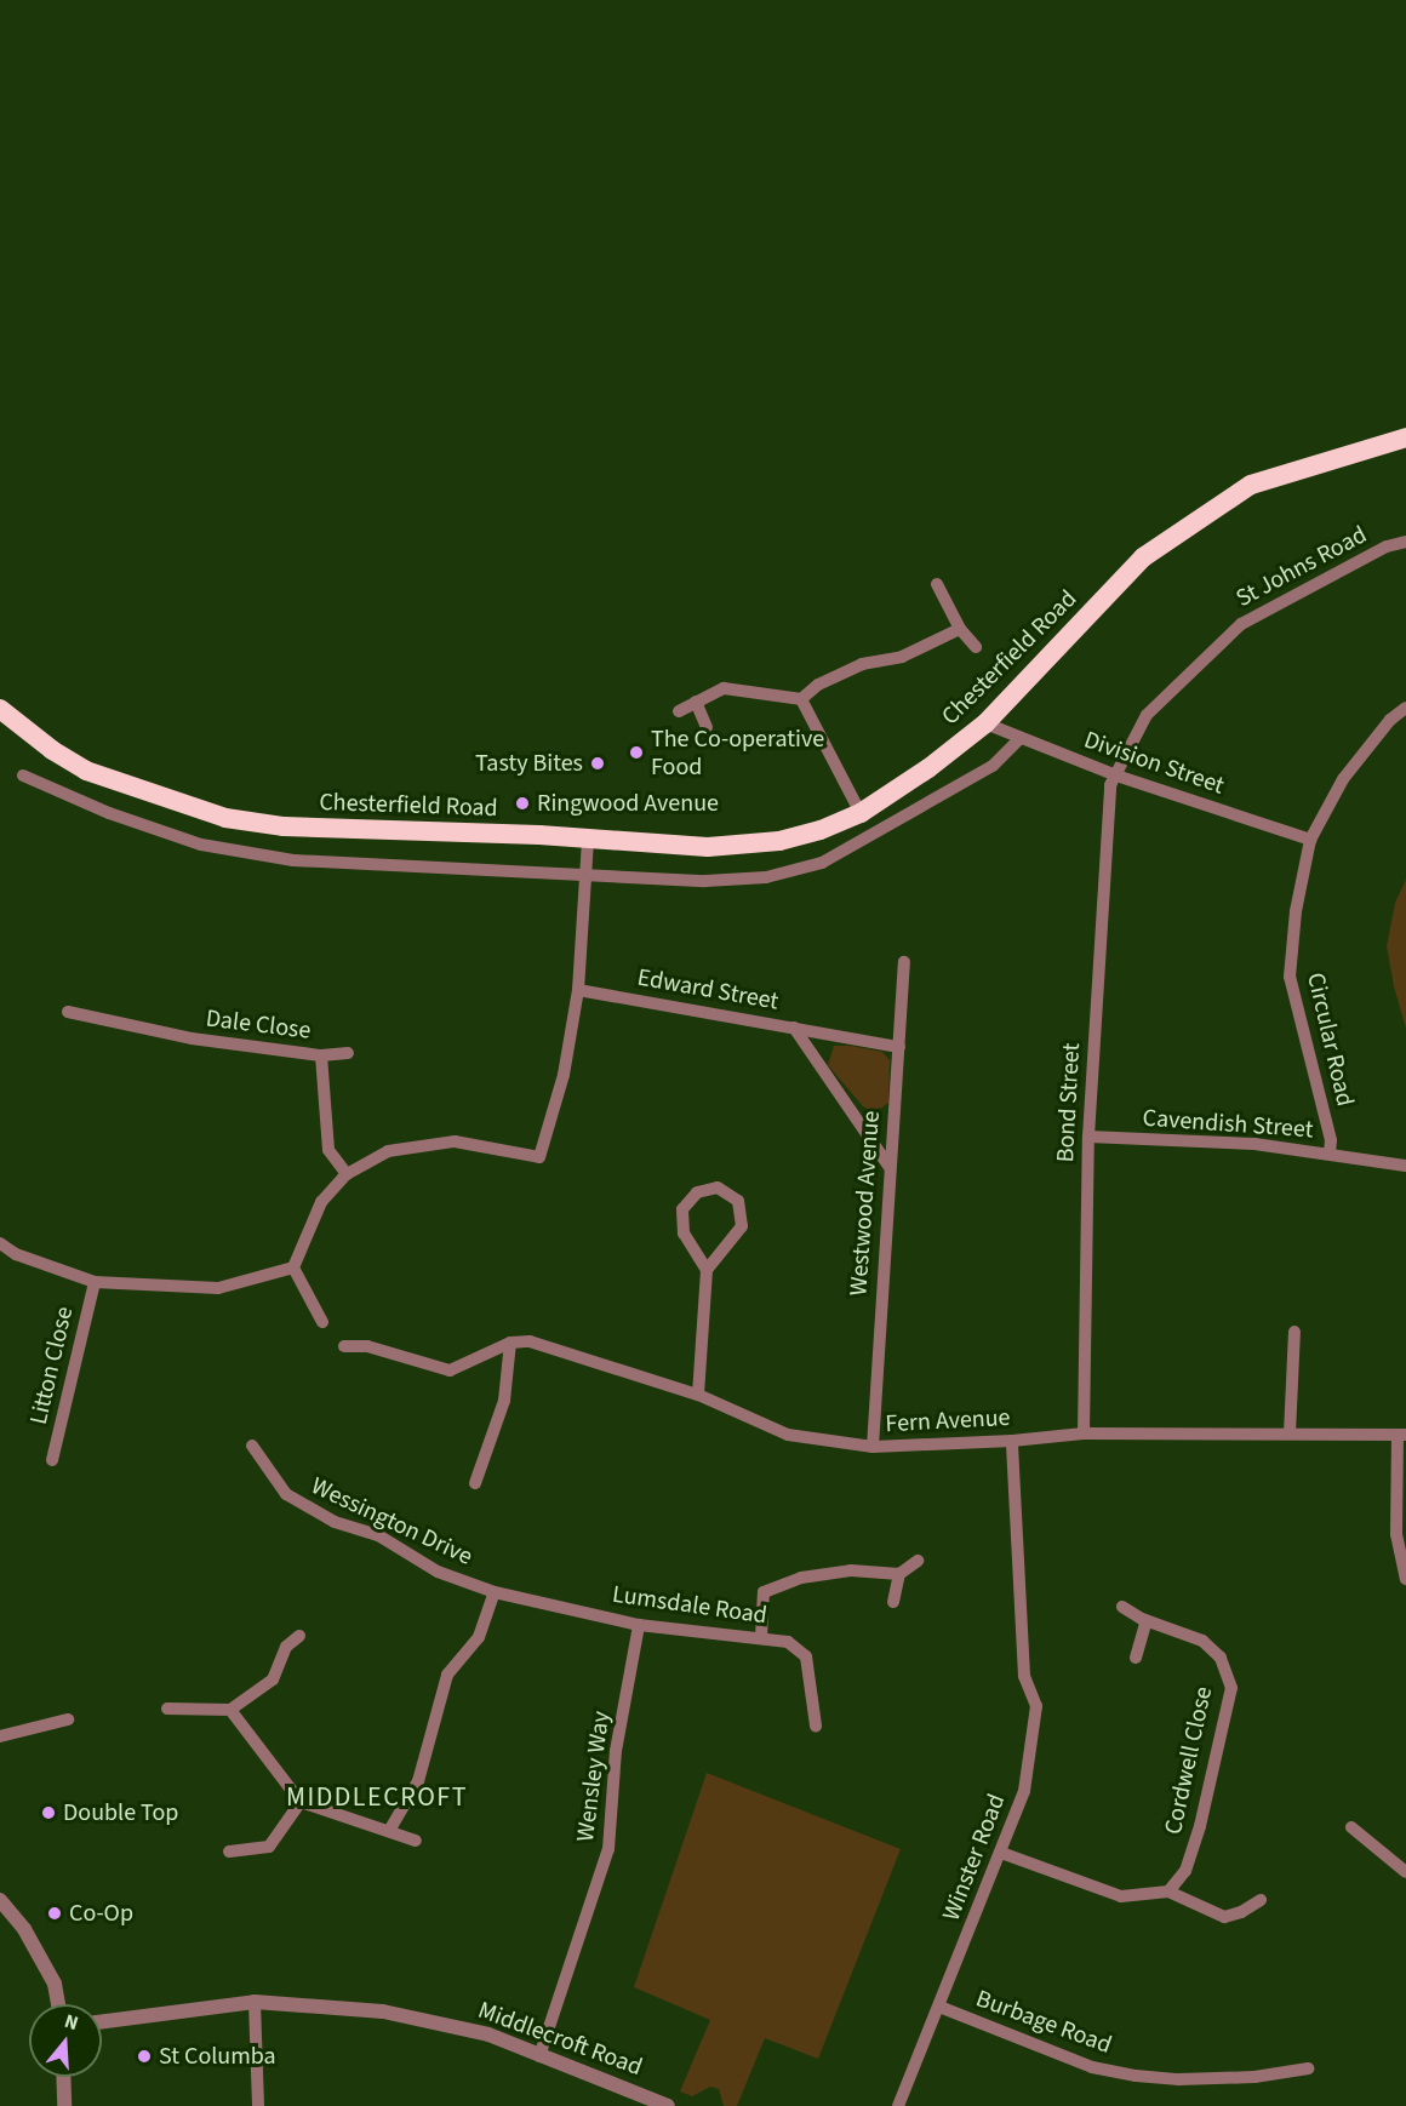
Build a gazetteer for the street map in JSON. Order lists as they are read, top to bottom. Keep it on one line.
{"streets":{"highway":["Chesterfield Road"],"street":["St Johns Road","Division Street","Edward Street","Dale Close","Circular Road","Bond Street","Cavendish Street","Westwood Avenue","Litton Close","Fern Avenue","Wessington Drive","Lumsdale Road","Cordwell Close","Wensley Way","Winster Road","Burbage Road","Middlecroft Road"]},"crossings":[["St Johns Road","Division Street"],["St Johns Road","Bond Street"],["Chesterfield Road","Division Street"],["Division Street","Circular Road"],["Division Street","Bond Street"],["Edward Street","Westwood Avenue"],["Circular Road","Cavendish Street"],["Bond Street","Cavendish Street"],["Bond Street","Fern Avenue"],["Westwood Avenue","Fern Avenue"],["Fern Avenue","Winster Road"],["Wessington Drive","Lumsdale Road"],["Lumsdale Road","Wensley Way"],["Wensley Way","Middlecroft Road"],["Winster Road","Burbage Road"]],"districts":["MIDDLECROFT"],"places":["The Co-operative Food","Tasty Bites","Ringwood Avenue","Double Top","Co-Op","St Columba"],"north":"top"}
